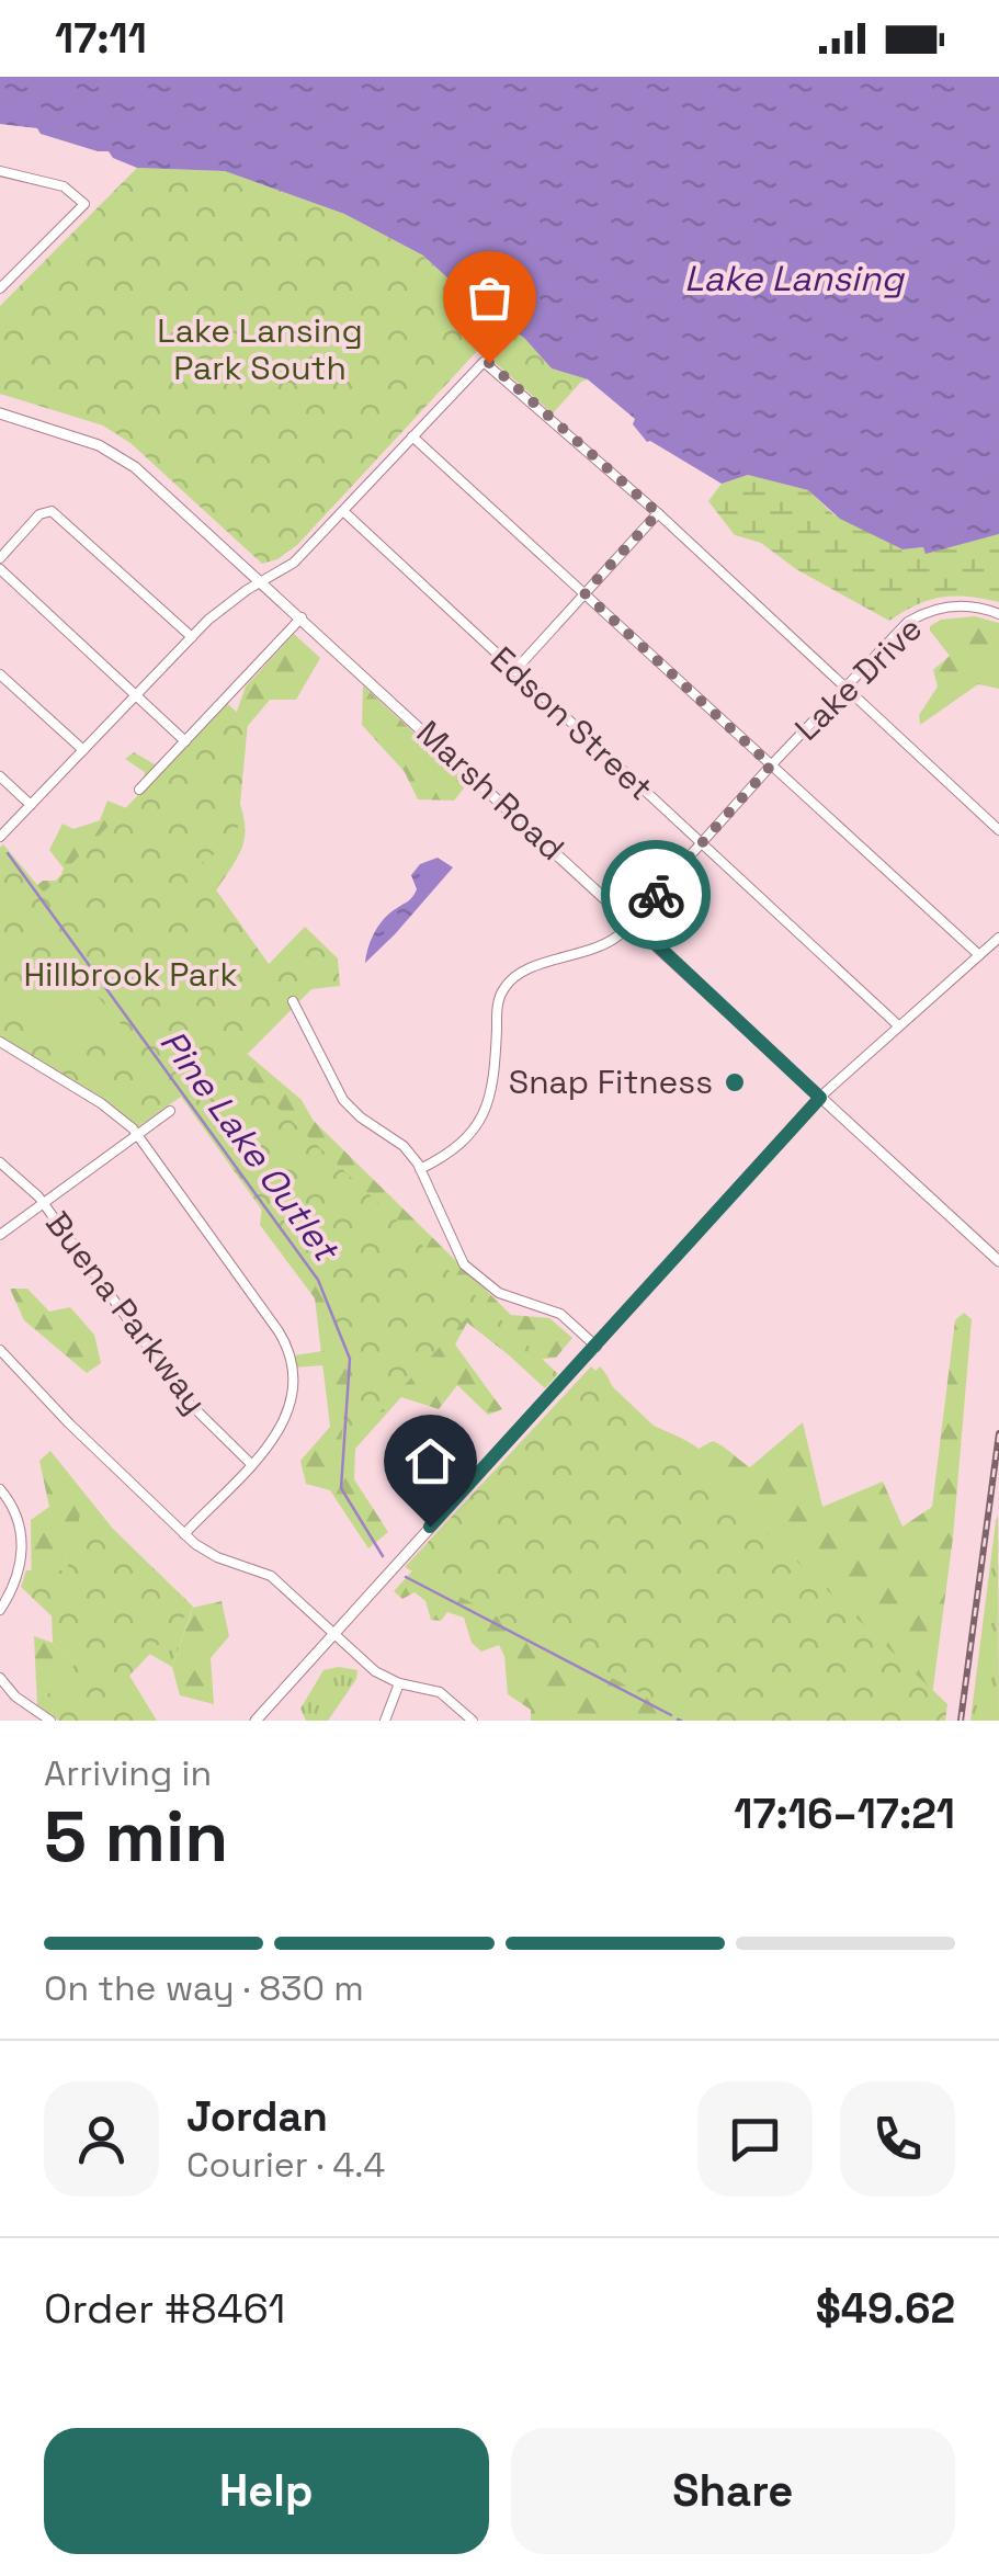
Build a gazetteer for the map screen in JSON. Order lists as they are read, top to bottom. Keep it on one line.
{"streets":{"main road":["Marsh Road"],"street":["Lake Drive","Edson Street","Buena Parkway"]},"crossings":[["Lake Drive","Edson Street"],["Lake Drive","Marsh Road"]],"water":["Lake Lansing","Pine Lake Outlet"],"parks":["Lake Lansing Park South","Hillbrook Park"],"places":["Snap Fitness"],"page":{"status":"17:11","heading":["5 min","Arriving in","17:16–17:21"],"panel":["Jordan","Courier · 4.4","Order #8461","$49.62"],"bar":"On the way · 830 m","buttons":["Help","Share"]}}
